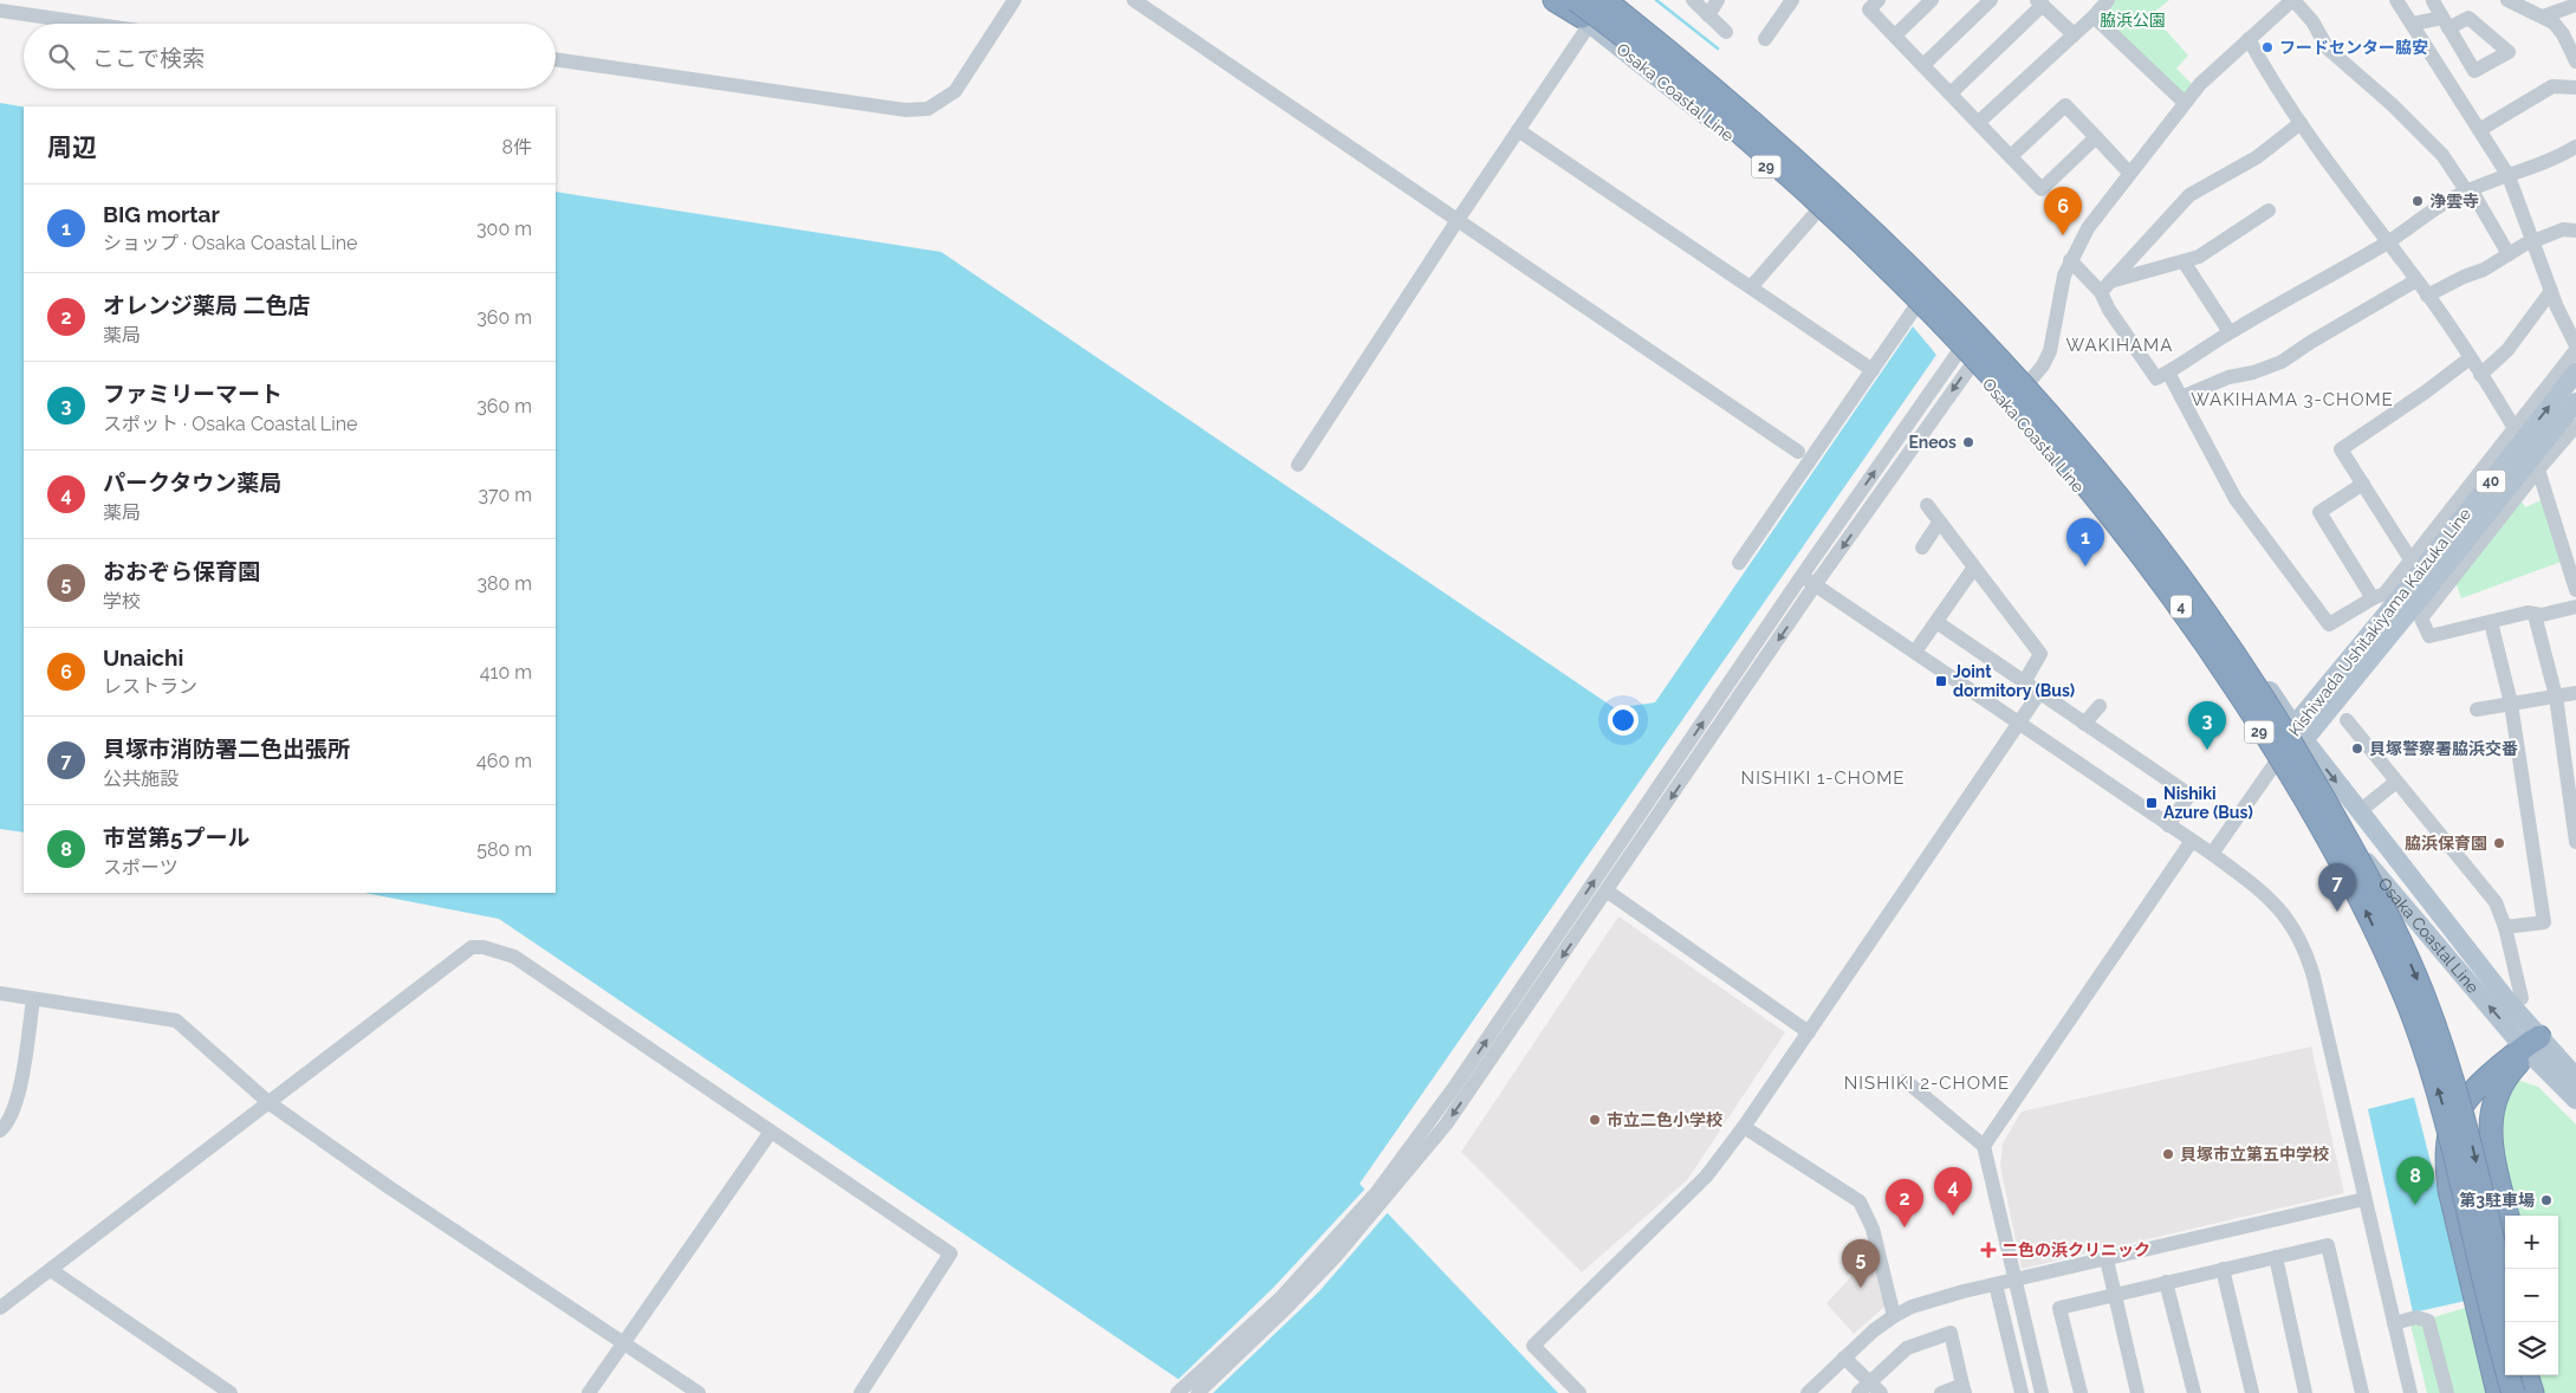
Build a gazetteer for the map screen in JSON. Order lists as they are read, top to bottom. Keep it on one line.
{"streets":{"highway":["4"],"main road":["Osaka Coastal Line","29","40","Kishiwada Ushitakiyama Kaizuka Line"]},"crossings":[["Osaka Coastal Line","4"],["Osaka Coastal Line","Kishiwada Ushitakiyama Kaizuka Line"]],"districts":["WAKIHAMA","WAKIHAMA 3-CHOME","NISHIKI 1-CHOME","NISHIKI 2-CHOME"],"parks":["脇浜公園"],"places":{"other":["フードセンター脇安","浄雲寺","Eneos","貝塚警察署脇浜交番","脇浜保育園","市立二色小学校","貝塚市立第五中学校","第3駐車場"],"transit":["Joint dormitory (Bus)","Nishiki Azure (Bus)"],"health":["二色の浜クリニック"]},"page":{"search":"ここで検索","heading":["周辺","8件"],"list":[{"mark":"1","name":"BIG mortar","note":"ショップ · Osaka Coastal Line","value":"300 m"},{"mark":"2","name":"オレンジ薬局 二色店","note":"薬局","value":"360 m"},{"mark":"3","name":"ファミリーマート","note":"スポット · Osaka Coastal Line","value":"360 m"},{"mark":"4","name":"パークタウン薬局","note":"薬局","value":"370 m"},{"mark":"5","name":"おおぞら保育園","note":"学校","value":"380 m"},{"mark":"6","name":"Unaichi","note":"レストラン","value":"410 m"},{"mark":"7","name":"貝塚市消防署二色出張所","note":"公共施設","value":"460 m"},{"mark":"8","name":"市営第5プール","note":"スポーツ","value":"580 m"}],"pins":["6","1","3","7","8","4","2","5"],"map_buttons":["+","−"]}}
